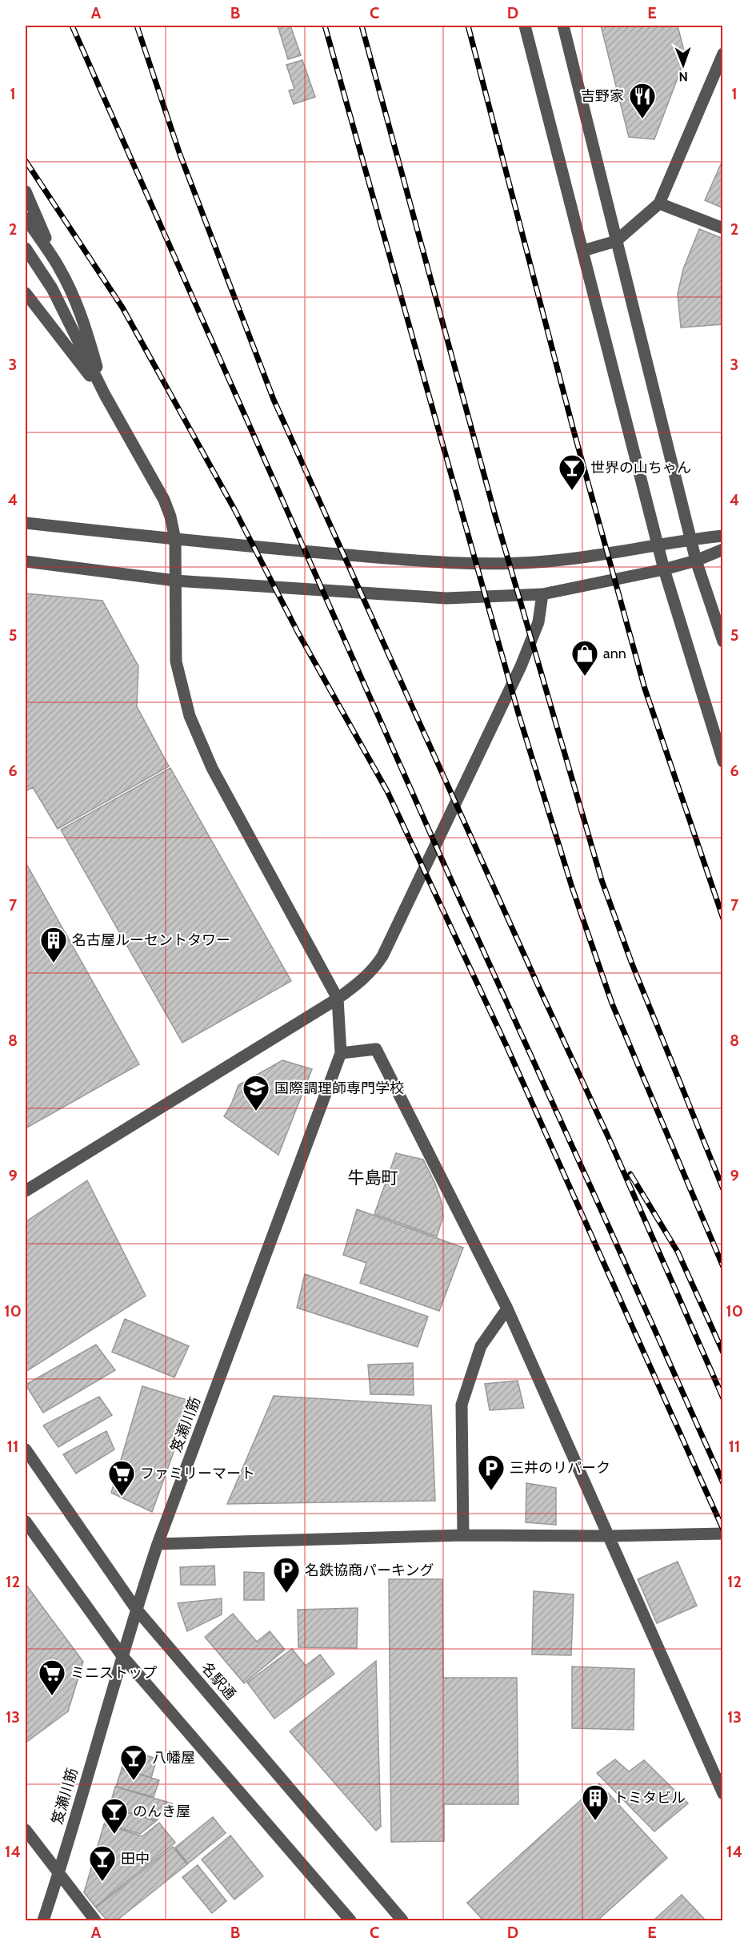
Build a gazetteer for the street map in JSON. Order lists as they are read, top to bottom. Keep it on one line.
{"streets":{"street":["笈瀬川筋","名駅通"]},"crossings":[["笈瀬川筋","名駅通"]],"districts":["牛島町"],"places":{"restaurant":["吉野家"],"bar":["世界の山ちゃん","八幡屋","のんき屋","田中"],"shop":["ann"],"building":["名古屋ルーセントタワー","トミタビル"],"school or university":["国際調理師専門学校"],"parking":["三井のリパーク","名鉄協商パーキング"],"supermarket":["ファミリーマート","ミニストップ"]},"north":"bottom","grid":{"columns":["A","B","C","D","E"],"rows":["1","2","3","4","5","6","7","8","9","10","11","12","13","14"]}}
